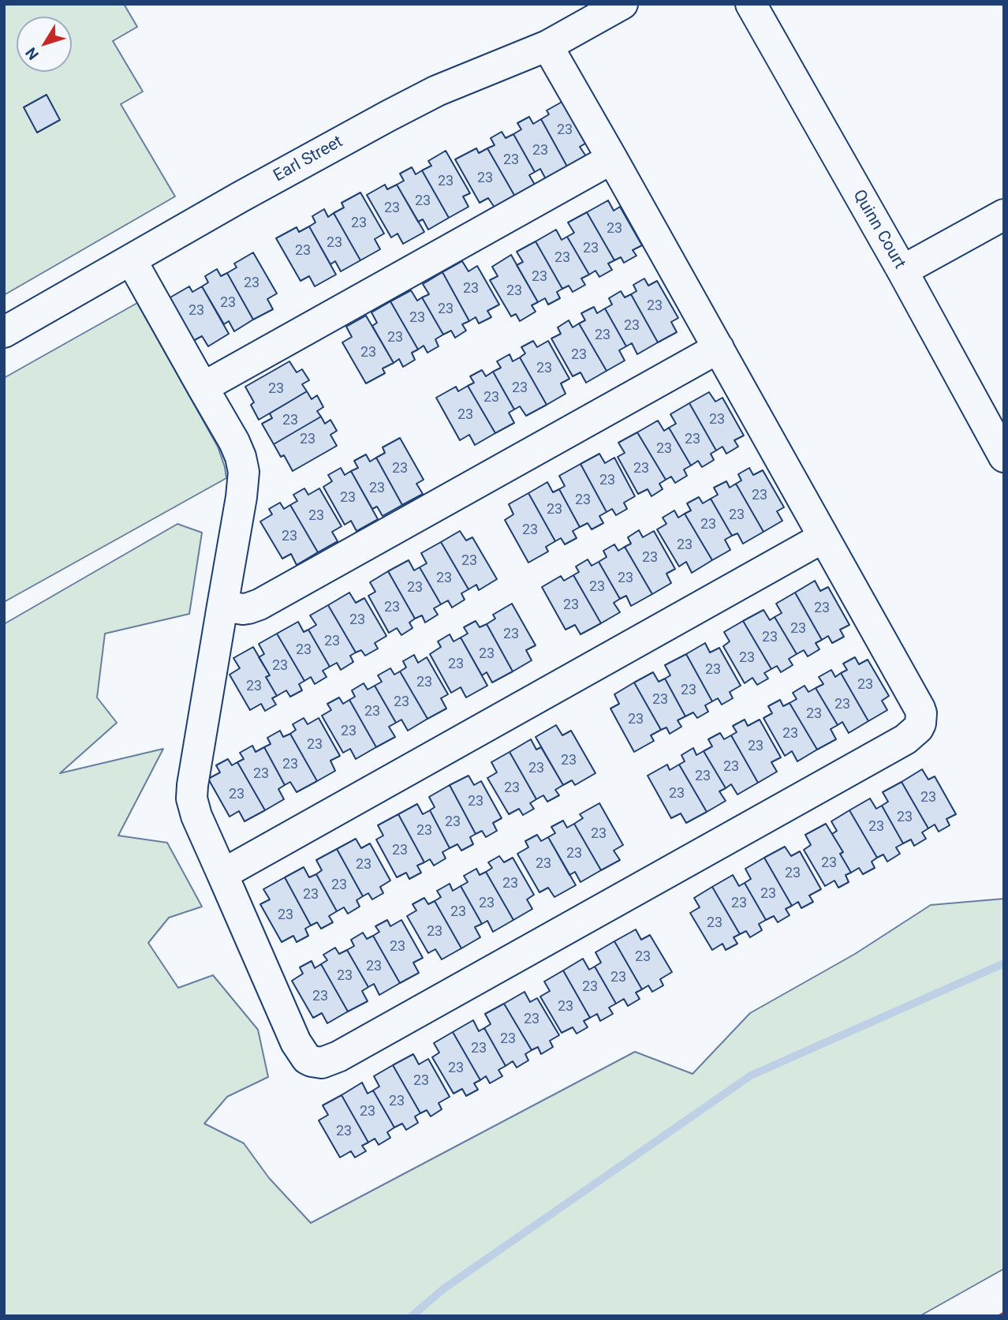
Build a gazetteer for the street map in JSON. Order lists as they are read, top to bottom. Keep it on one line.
{"streets":{"street":["Earl Street","Quinn Court"]},"house_numbers":["23","23","23","23","23","23","23","23","23","23","23","23","23","23","23","23","23","23","23","23","23","23","23","23","23","23","23","23","23","23","23","23","23","23","23","23","23","23","23","23","23","23","23","23","23","23","23","23","23","23","23","23","23","23","23","23","23","23","23","23","23","23","23","23","23","23","23","23","23","23","23","23","23","23","23","23","23","23","23","23","23","23","23","23","23","23","23","23","23","23","23","23","23","23","23","23","23","23","23","23","23","23","23","23","23","23","23","23","23","23","23","23","23","23","23","23","23","23","23","23","23","23","23","23","23","23","23","23","23","23","23","23","23"],"north":"bottom left"}
